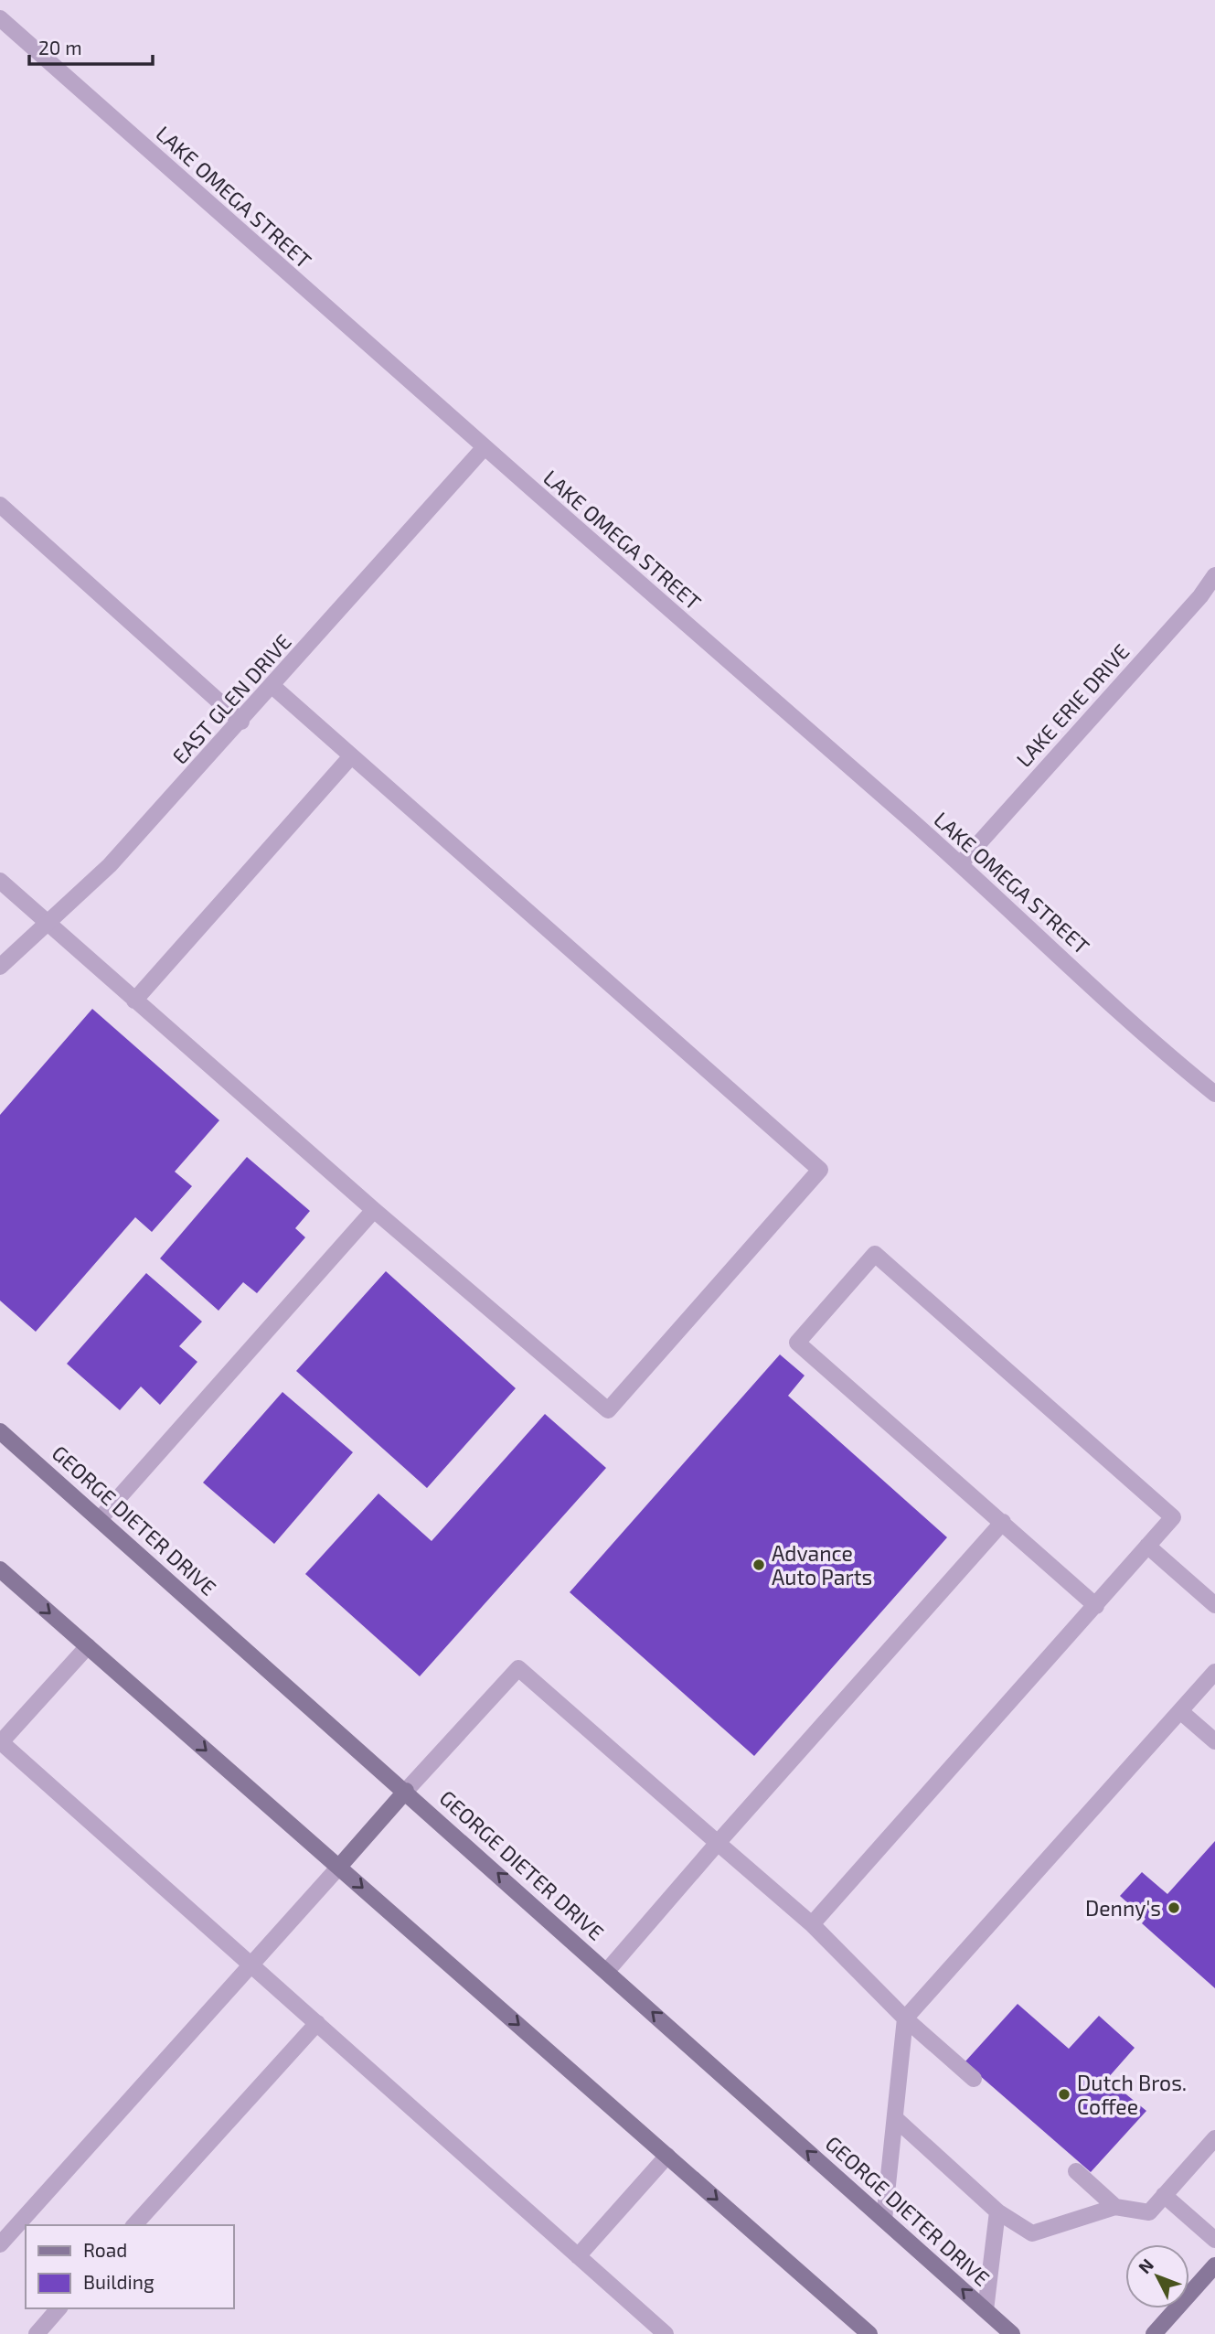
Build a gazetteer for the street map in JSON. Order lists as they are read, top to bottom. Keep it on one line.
{"streets":{"main road":["GEORGE DIETER DRIVE"],"street":["LAKE OMEGA STREET","EAST GLEN DRIVE","LAKE ERIE DRIVE"]},"crossings":[["LAKE OMEGA STREET","EAST GLEN DRIVE"],["LAKE OMEGA STREET","LAKE ERIE DRIVE"]],"places":["Advance Auto Parts","Denny's","Dutch Bros. Coffee"],"legend":["Road","Building"],"scale_bar":"20 m","north":"top left"}
